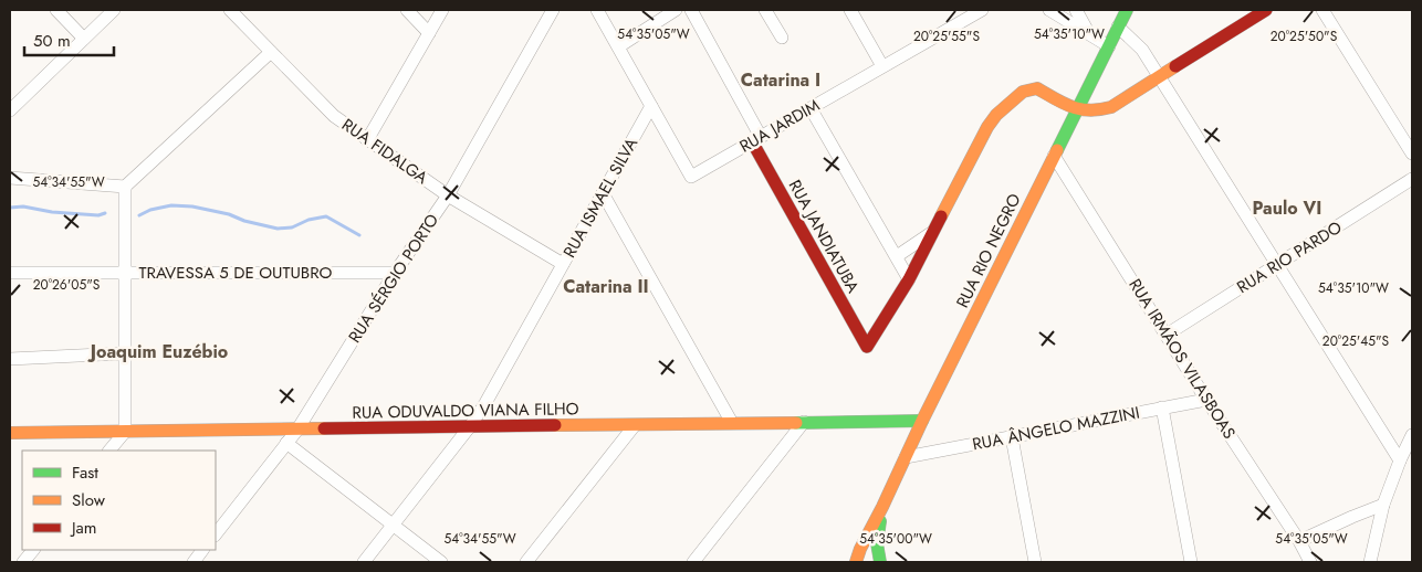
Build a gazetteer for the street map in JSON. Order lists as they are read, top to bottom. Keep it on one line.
{"streets":{"street":["RUA JARDIM","RUA FIDALGA","RUA ISMAEL SILVA","RUA JANDIATUBA","RUA RIO NEGRO","RUA RIO PARDO","TRAVESSA 5 DE OUTUBRO","RUA SÉRGIO PORTO","RUA IRMÃOS VILASBOAS","RUA ODUVALDO VIANA FILHO","RUA ÂNGELO MAZZINI"]},"crossings":[["RUA JARDIM","RUA ISMAEL SILVA"],["RUA JARDIM","RUA JANDIATUBA"],["RUA FIDALGA","RUA ISMAEL SILVA"],["RUA FIDALGA","RUA SÉRGIO PORTO"],["RUA ISMAEL SILVA","RUA ODUVALDO VIANA FILHO"],["RUA RIO NEGRO","RUA IRMÃOS VILASBOAS"],["RUA RIO NEGRO","RUA ODUVALDO VIANA FILHO"],["RUA RIO NEGRO","RUA ÂNGELO MAZZINI"],["RUA RIO PARDO","RUA IRMÃOS VILASBOAS"],["TRAVESSA 5 DE OUTUBRO","RUA SÉRGIO PORTO"],["RUA SÉRGIO PORTO","RUA ODUVALDO VIANA FILHO"],["RUA IRMÃOS VILASBOAS","RUA ÂNGELO MAZZINI"]],"districts":["Catarina I","Paulo VI","Catarina II","Joaquim Euzébio"],"legend":["Fast","Slow","Jam"],"scale_bar":"50 m","coordinates":["54°35'05\"W","54°35'10\"W","20°25'55\"S","20°25'50\"S","54°34'55\"W","20°26'05\"S","20°25'45\"S","54°35'00\"W"]}
